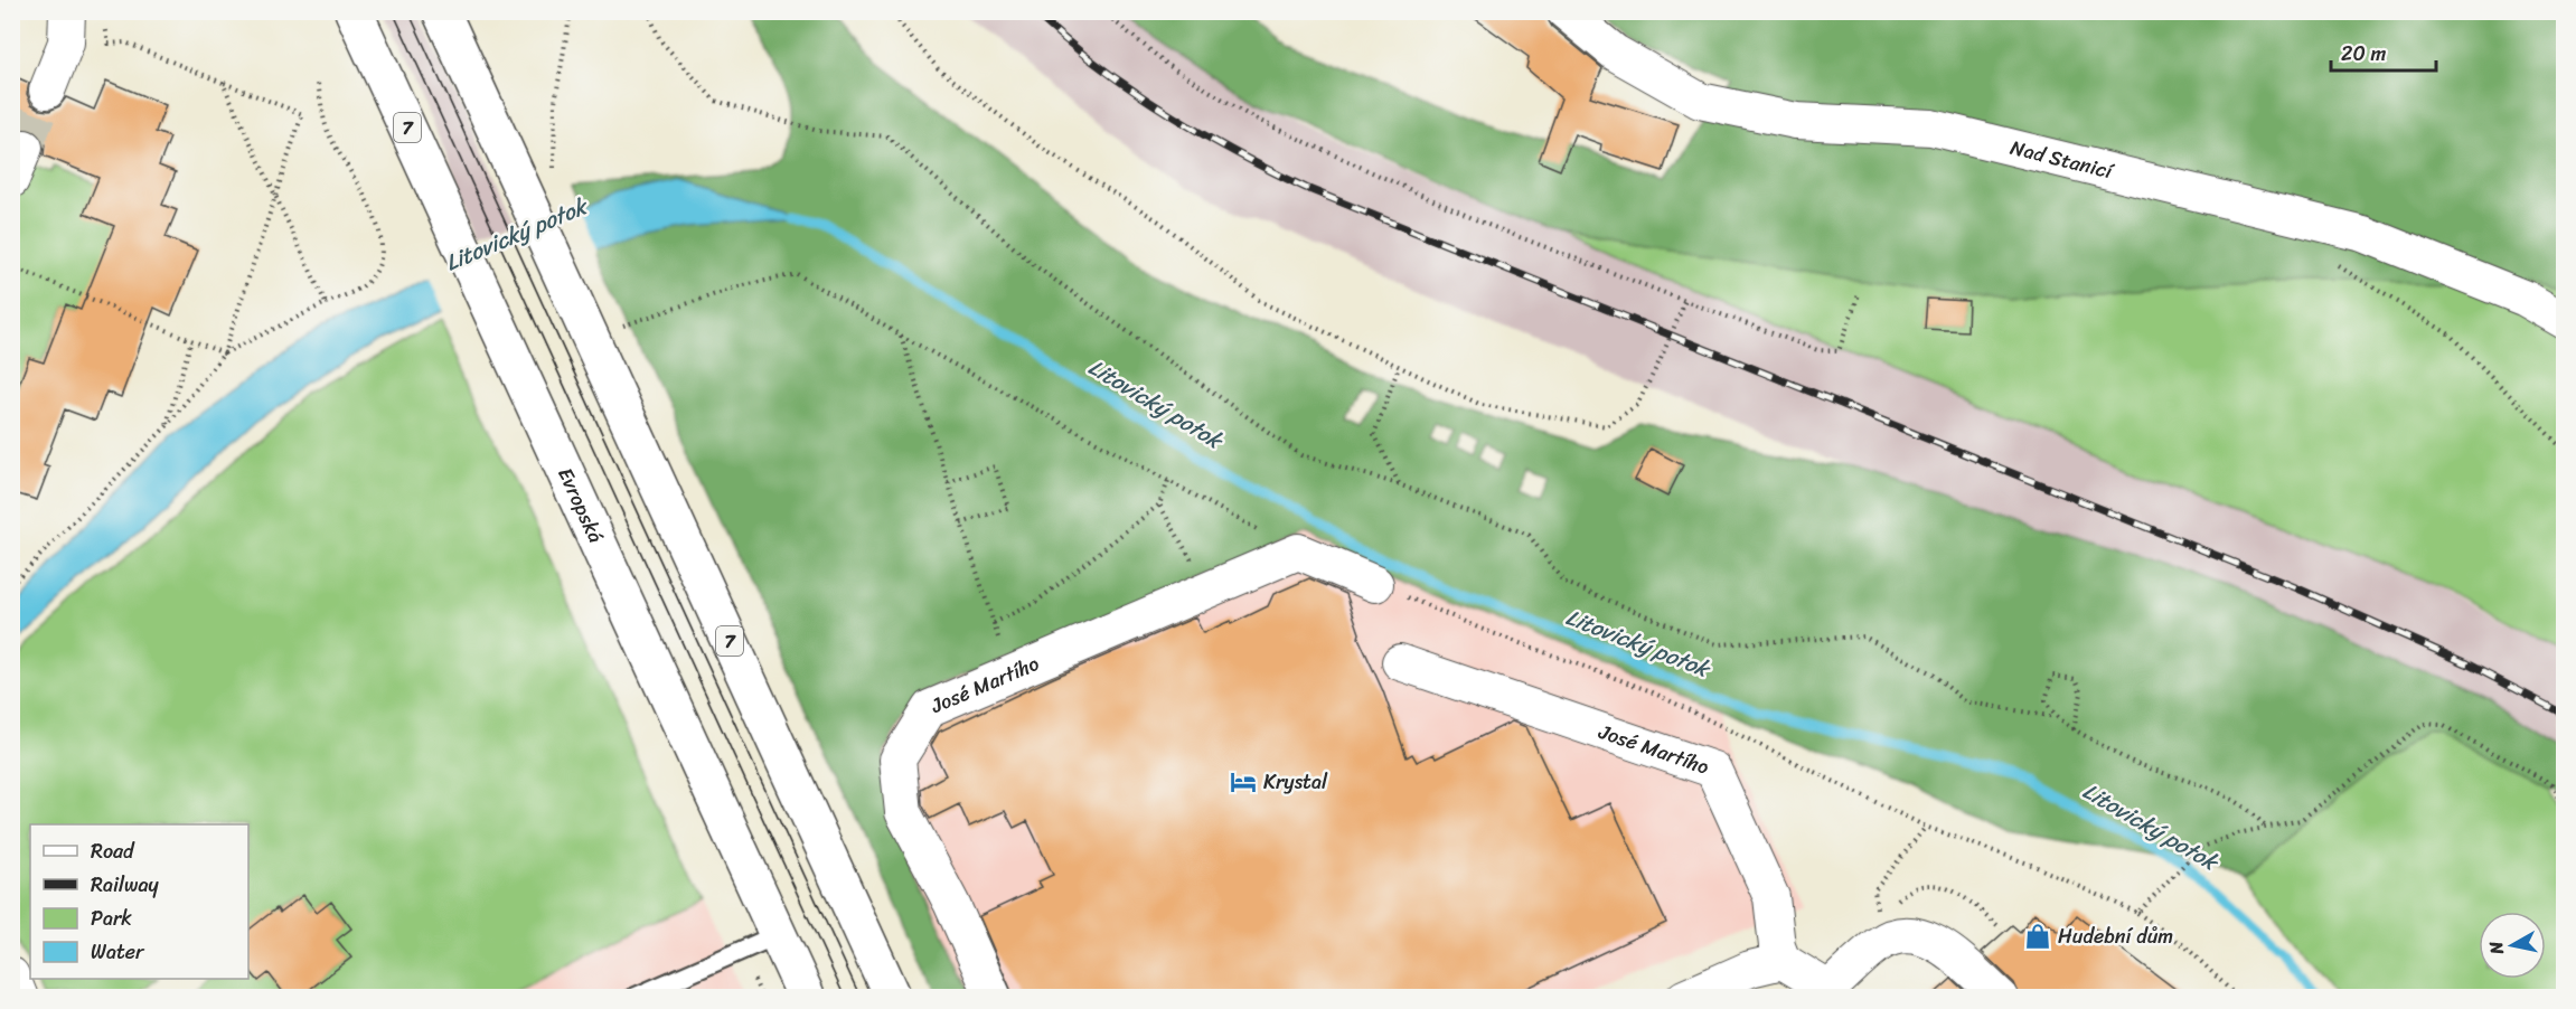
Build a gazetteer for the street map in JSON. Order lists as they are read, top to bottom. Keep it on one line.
{"streets":{"main road":["7","Evropská"],"street":["Nad Stanicí","José Martího"]},"water":["Litovický potok"],"places":{"hotel":["Krystal"],"shop":["Hudební dům"]},"legend":["Road","Railway","Park","Water"],"scale_bar":"20 m","north":"left"}
